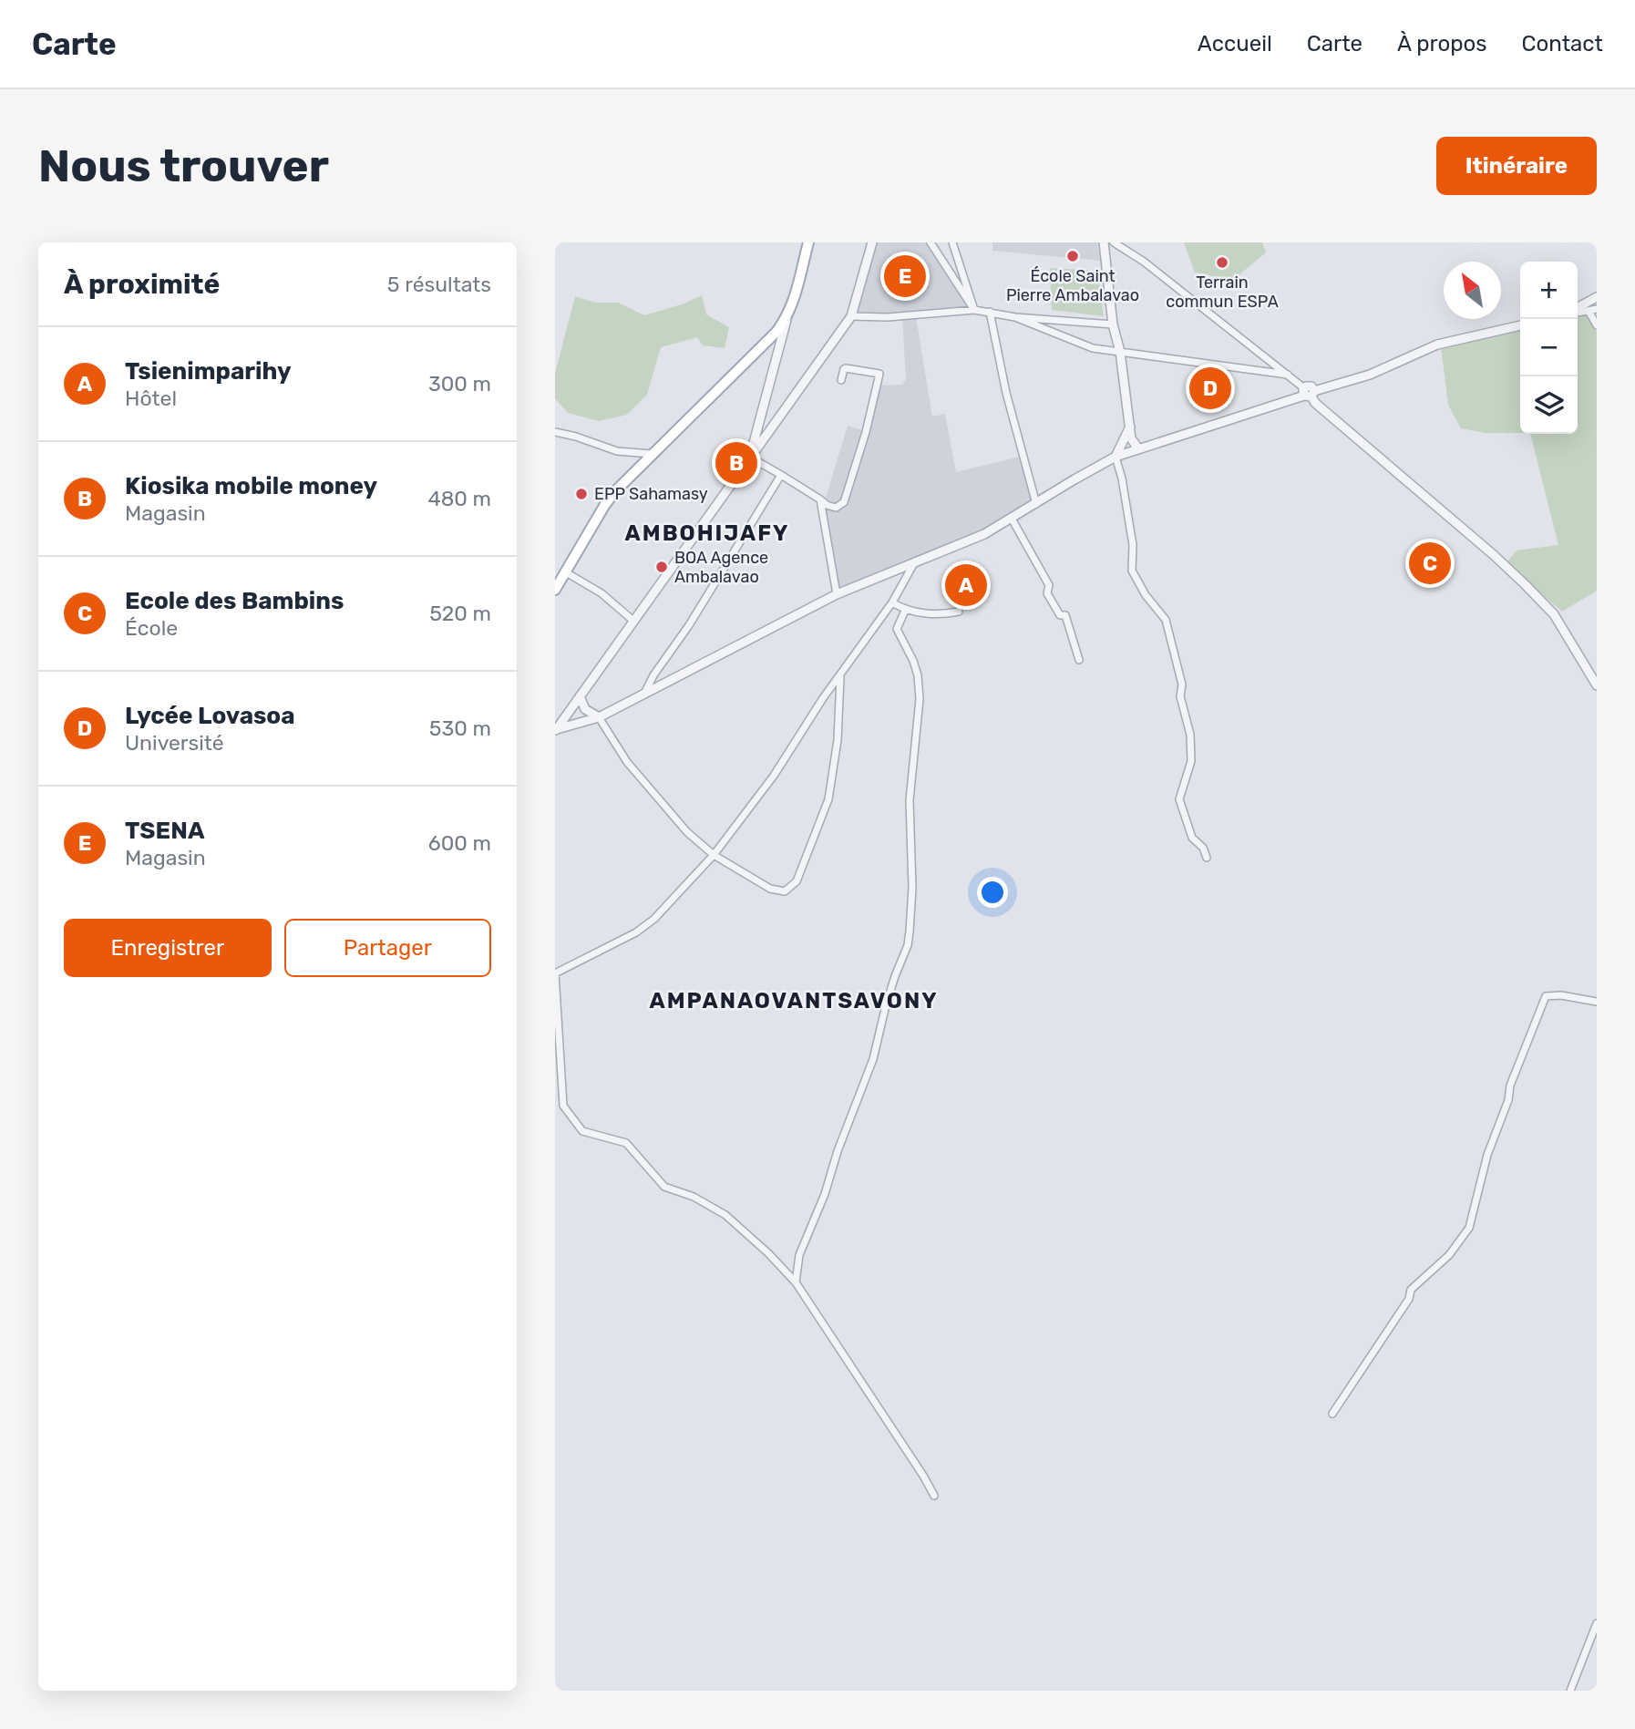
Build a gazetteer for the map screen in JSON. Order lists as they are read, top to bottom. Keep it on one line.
{"districts":["AMBOHIJAFY","AMPANAOVANTSAVONY"],"places":["École Saint Pierre Ambalavao","Terrain commun ESPA","EPP Sahamasy","BOA Agence Ambalavao"],"north":"top left","page":{"header":"Carte","nav":["Accueil","Carte","À propos","Contact"],"buttons":["Itinéraire",["Enregistrer","Partager"]],"title":"Nous trouver","heading":["À proximité","5 résultats"],"pins":["E","D","B","C","A"],"map_buttons":["+","−"],"list":[{"mark":"A","name":"Tsienimparihy","note":"Hôtel","value":"300 m"},{"mark":"B","name":"Kiosika mobile money","note":"Magasin","value":"480 m"},{"mark":"C","name":"Ecole des Bambins","note":"École","value":"520 m"},{"mark":"D","name":"Lycée Lovasoa","note":"Université","value":"530 m"},{"mark":"E","name":"TSENA","note":"Magasin","value":"600 m"}]}}
